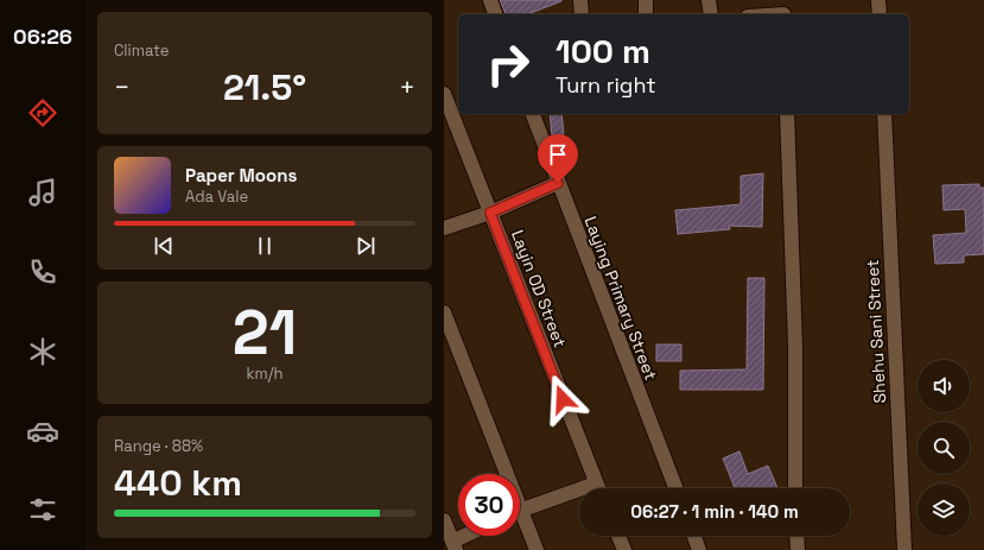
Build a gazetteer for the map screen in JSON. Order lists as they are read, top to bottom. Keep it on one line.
{"streets":{"street":["Layin OD Street","Laying Primary Street","Shehu Sani Street"]},"page":{"tabs":"06:26","tile":["Climate",["21","km/h"],["Range · 88%","440 km"]],"turn":["100 m","Turn right"],"heat":["−","21.5°","+"],"song":["Paper Moons","Ada Vale"],"limit":"30","trip":"06:27 · 1 min · 140 m"}}
